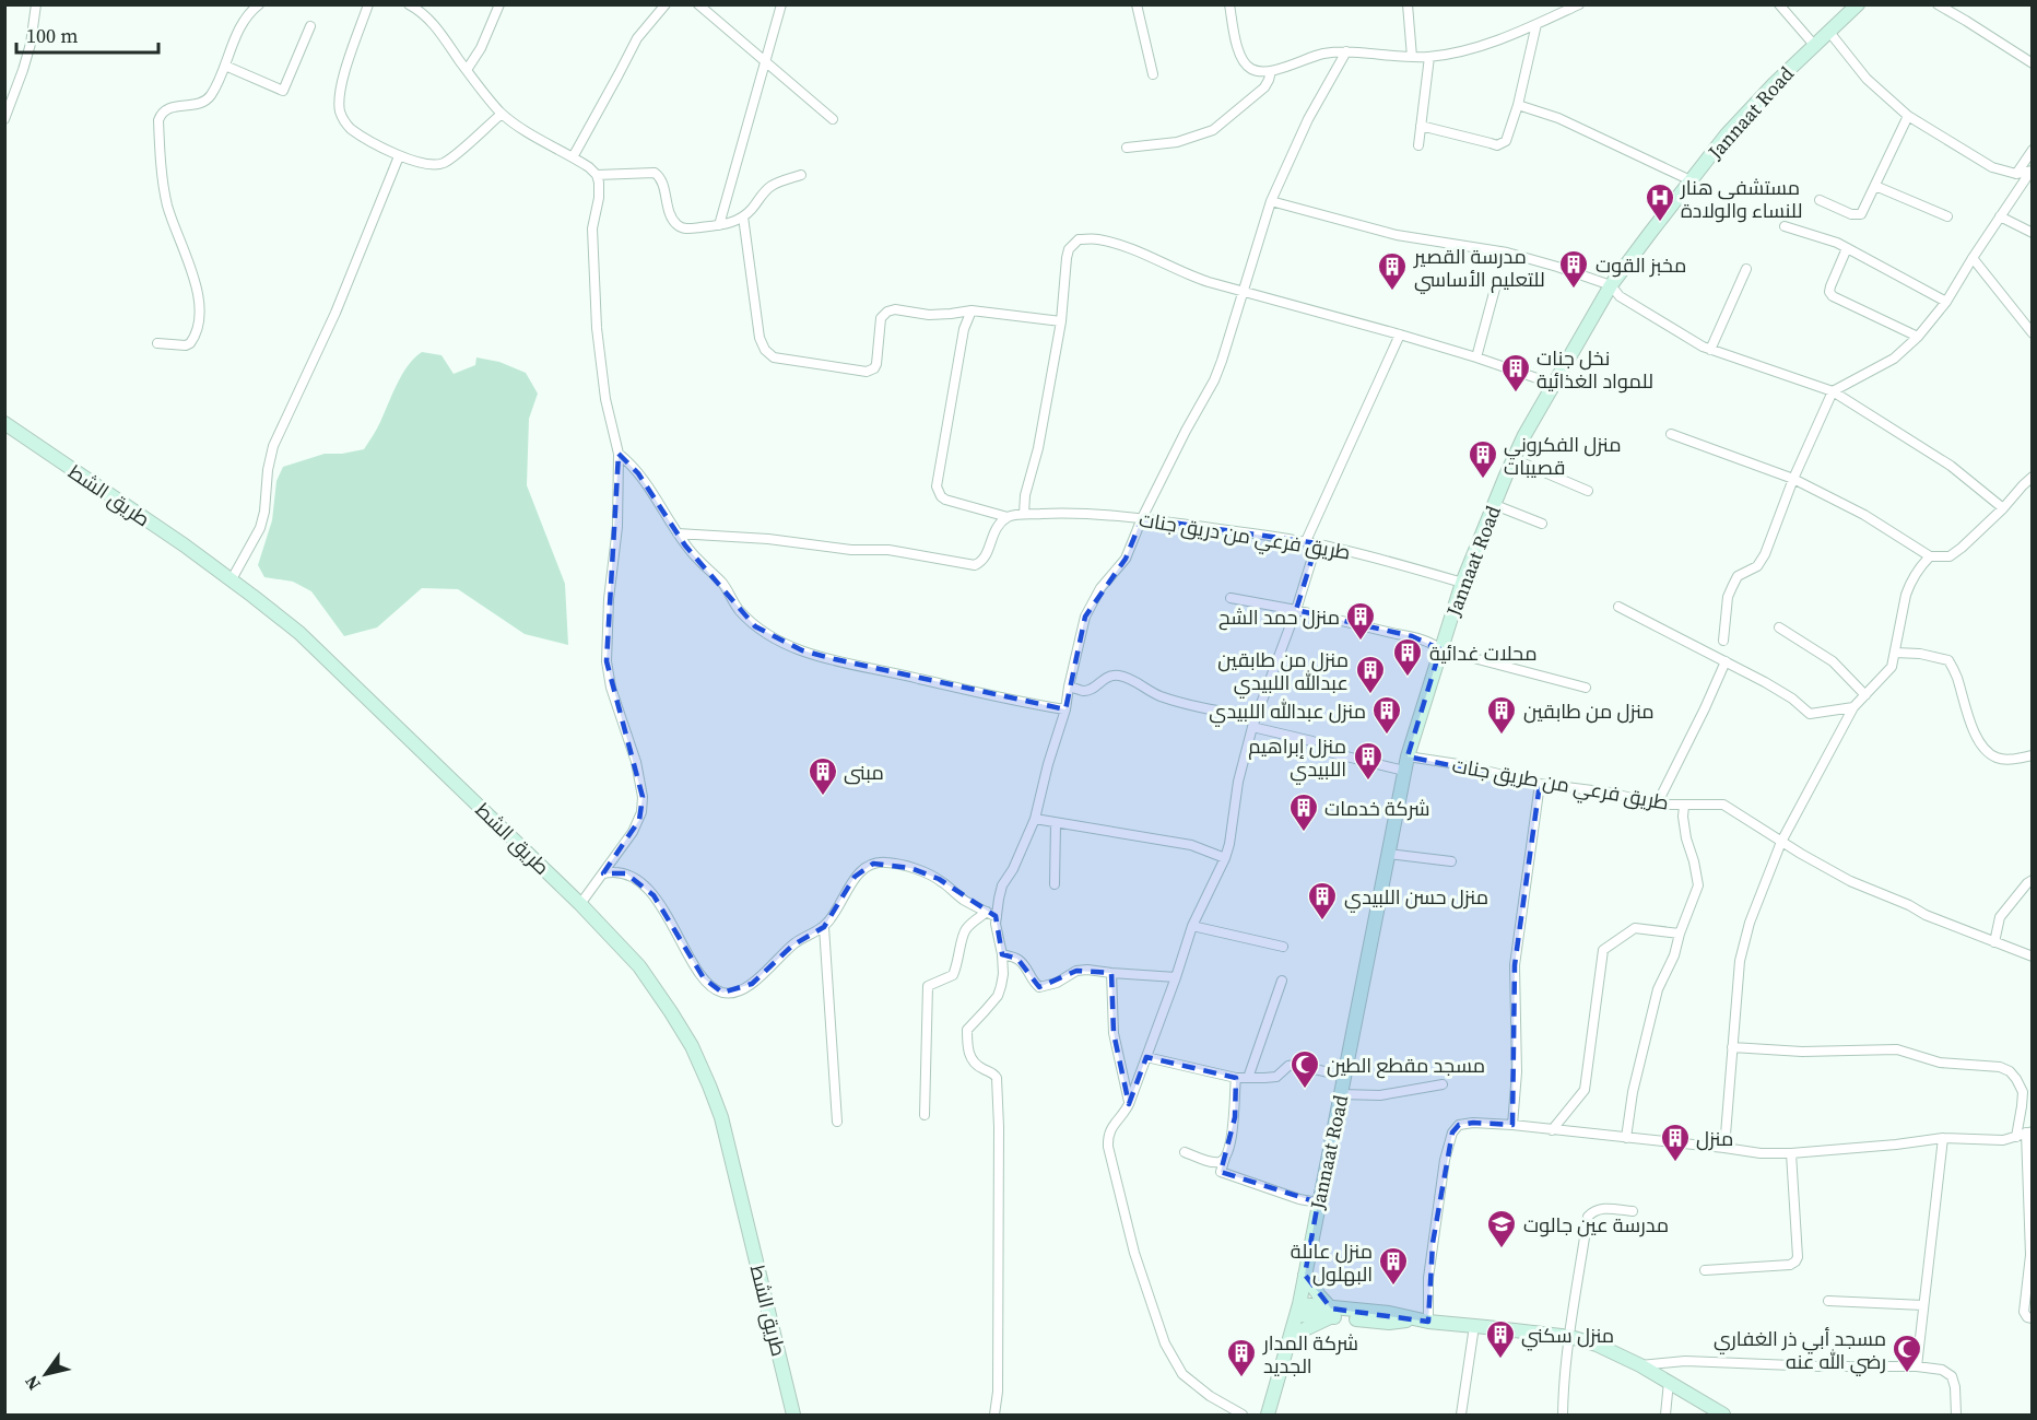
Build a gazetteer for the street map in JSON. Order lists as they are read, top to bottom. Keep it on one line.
{"streets":{"street":["Jannaat Road","طريق الشط","طريق فرعي من دريق جنات","طريق فرعي من طريق جنات"]},"crossings":[["Jannaat Road","طريق فرعي من دريق جنات"],["Jannaat Road","طريق فرعي من طريق جنات"]],"places":{"hospital":["مستشفى هنار للنساء والولادة"],"building":["مخبز القوت","مدرسة القصير للتعليم الأساسي","نخل جنات للمواد الغذائية","منزل الفكروني قصيبات","منزل حمد الشح","محلات غدائية","منزل من طابقين عبدالله اللبيدي","منزل عبدالله اللبيدي","منزل من طابقين","منزل إبراهيم اللبيدي","مبنى","شركة خدمات","منزل حسن اللبيدي","منزل","منزل عاىلة البهلول","منزل سكني","شركة المدار الجديد"],"mosque":["مسجد مقطع الطين","مسجد أبي ذر الغفاري رضي الله عنه"],"school or university":["مدرسة عين جالوت"]},"scale_bar":"100 m","north":"bottom left"}
